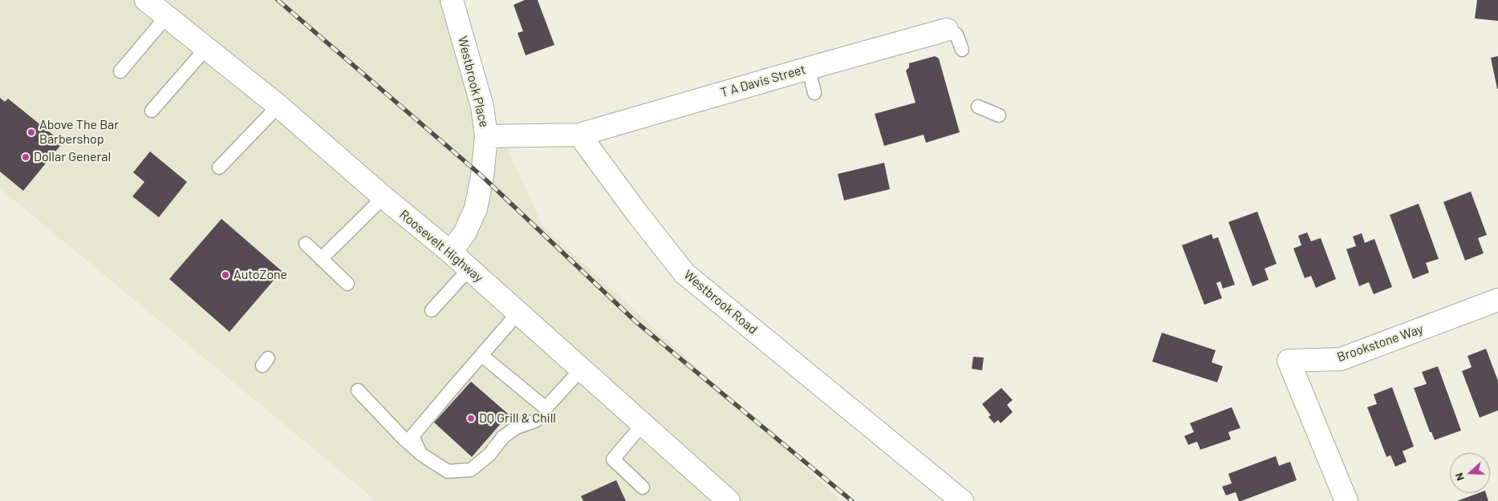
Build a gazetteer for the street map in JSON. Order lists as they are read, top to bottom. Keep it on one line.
{"streets":{"street":["T A Davis Street","Westbrook Place","Roosevelt Highway","Westbrook Road","Brookstone Way"]},"crossings":[["T A Davis Street","Westbrook Road"],["Westbrook Place","Roosevelt Highway"]],"places":["Above The Bar Barbershop","Dollar General","AutoZone","DQ Grill & Chill"],"north":"left"}
